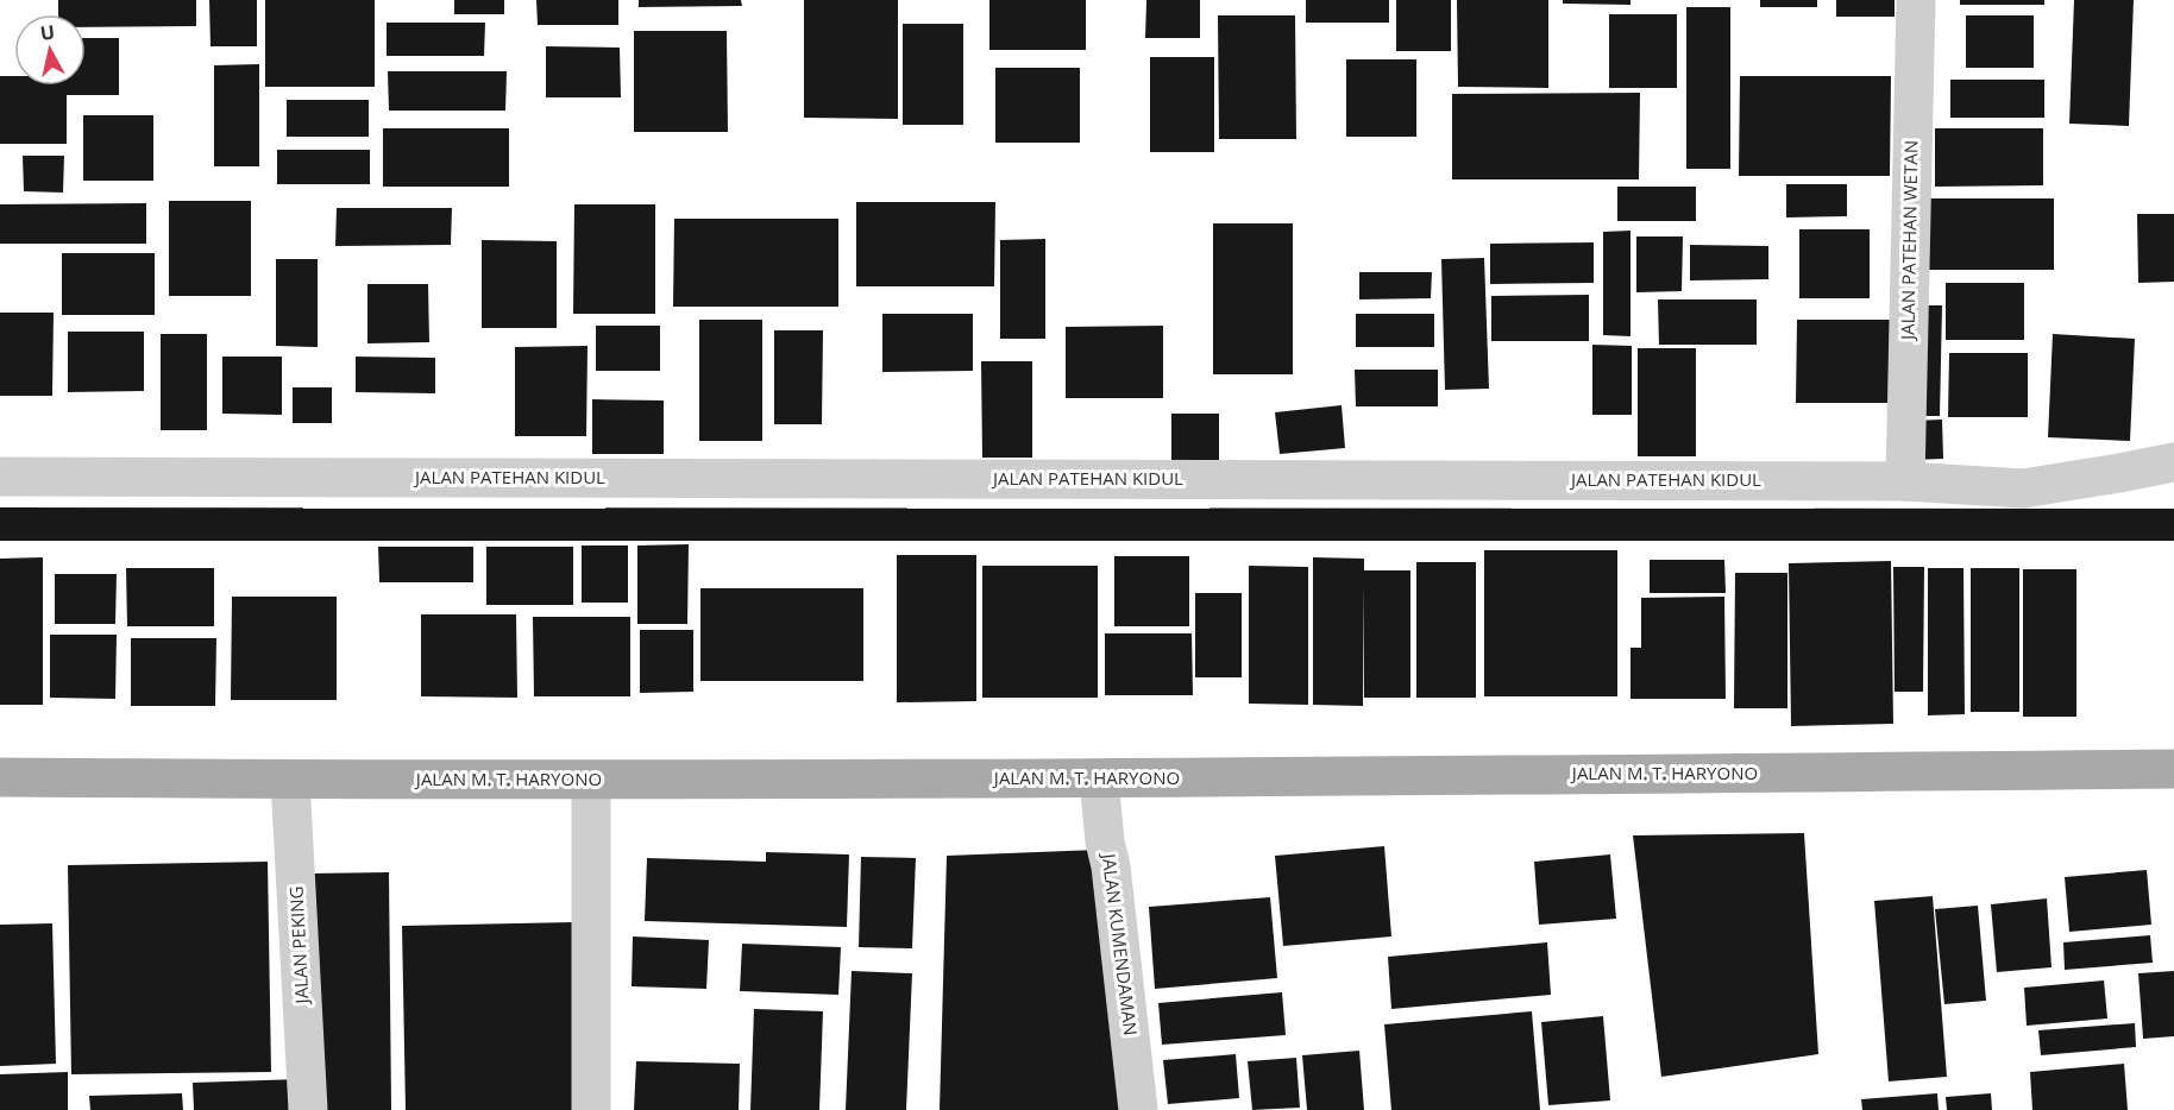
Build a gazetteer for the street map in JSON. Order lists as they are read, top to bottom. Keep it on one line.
{"streets":{"main road":["JALAN M. T. HARYONO"],"street":["JALAN PATEHAN WETAN","JALAN PATEHAN KIDUL","JALAN PEKING","JALAN KUMENDAMAN"]},"crossings":[["JALAN PATEHAN WETAN","JALAN PATEHAN KIDUL"],["JALAN M. T. HARYONO","JALAN PEKING"],["JALAN M. T. HARYONO","JALAN KUMENDAMAN"]],"north":"top"}
